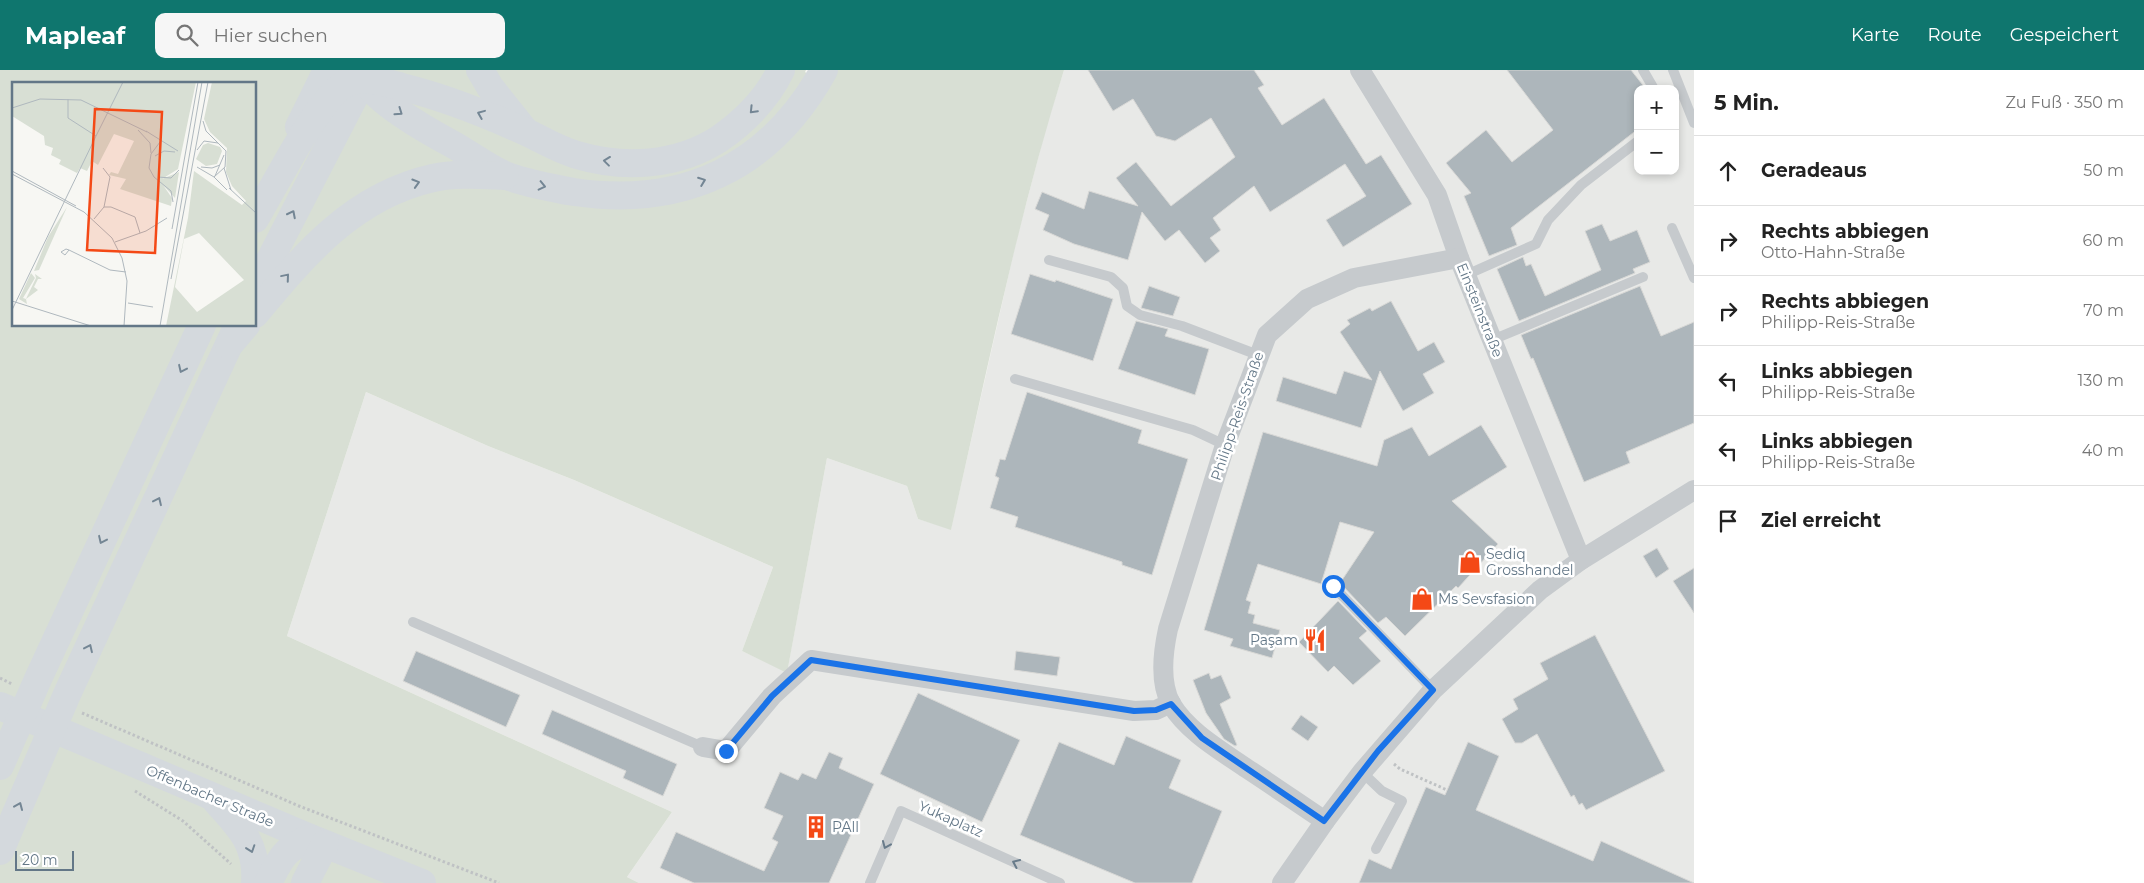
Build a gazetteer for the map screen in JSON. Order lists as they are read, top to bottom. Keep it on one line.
{"streets":{"main road":["Offenbacher Straße"],"street":["Einsteinstraße","Philipp-Reis-Straße"],"lane":["Yukaplatz"]},"crossings":[["Einsteinstraße","Philipp-Reis-Straße"]],"places":{"shop":["Sediq Grosshandel","Ms Sevsfasion"],"restaurant":["Paşam"],"building":["PAll"]},"scale_bar":"20 m","page":{"header":"Mapleaf","search":"Hier suchen","nav":["Karte","Route","Gespeichert"],"heading":["5 Min.","Zu Fuß · 350 m"],"map_buttons":["+","−"],"list":[["Geradeaus","50 m"],["Rechts abbiegen","Otto-Hahn-Straße","60 m"],["Rechts abbiegen","Philipp-Reis-Straße","70 m"],["Links abbiegen","Philipp-Reis-Straße","130 m"],["Links abbiegen","Philipp-Reis-Straße","40 m"],"Ziel erreicht"],"scale":"20 m"}}
